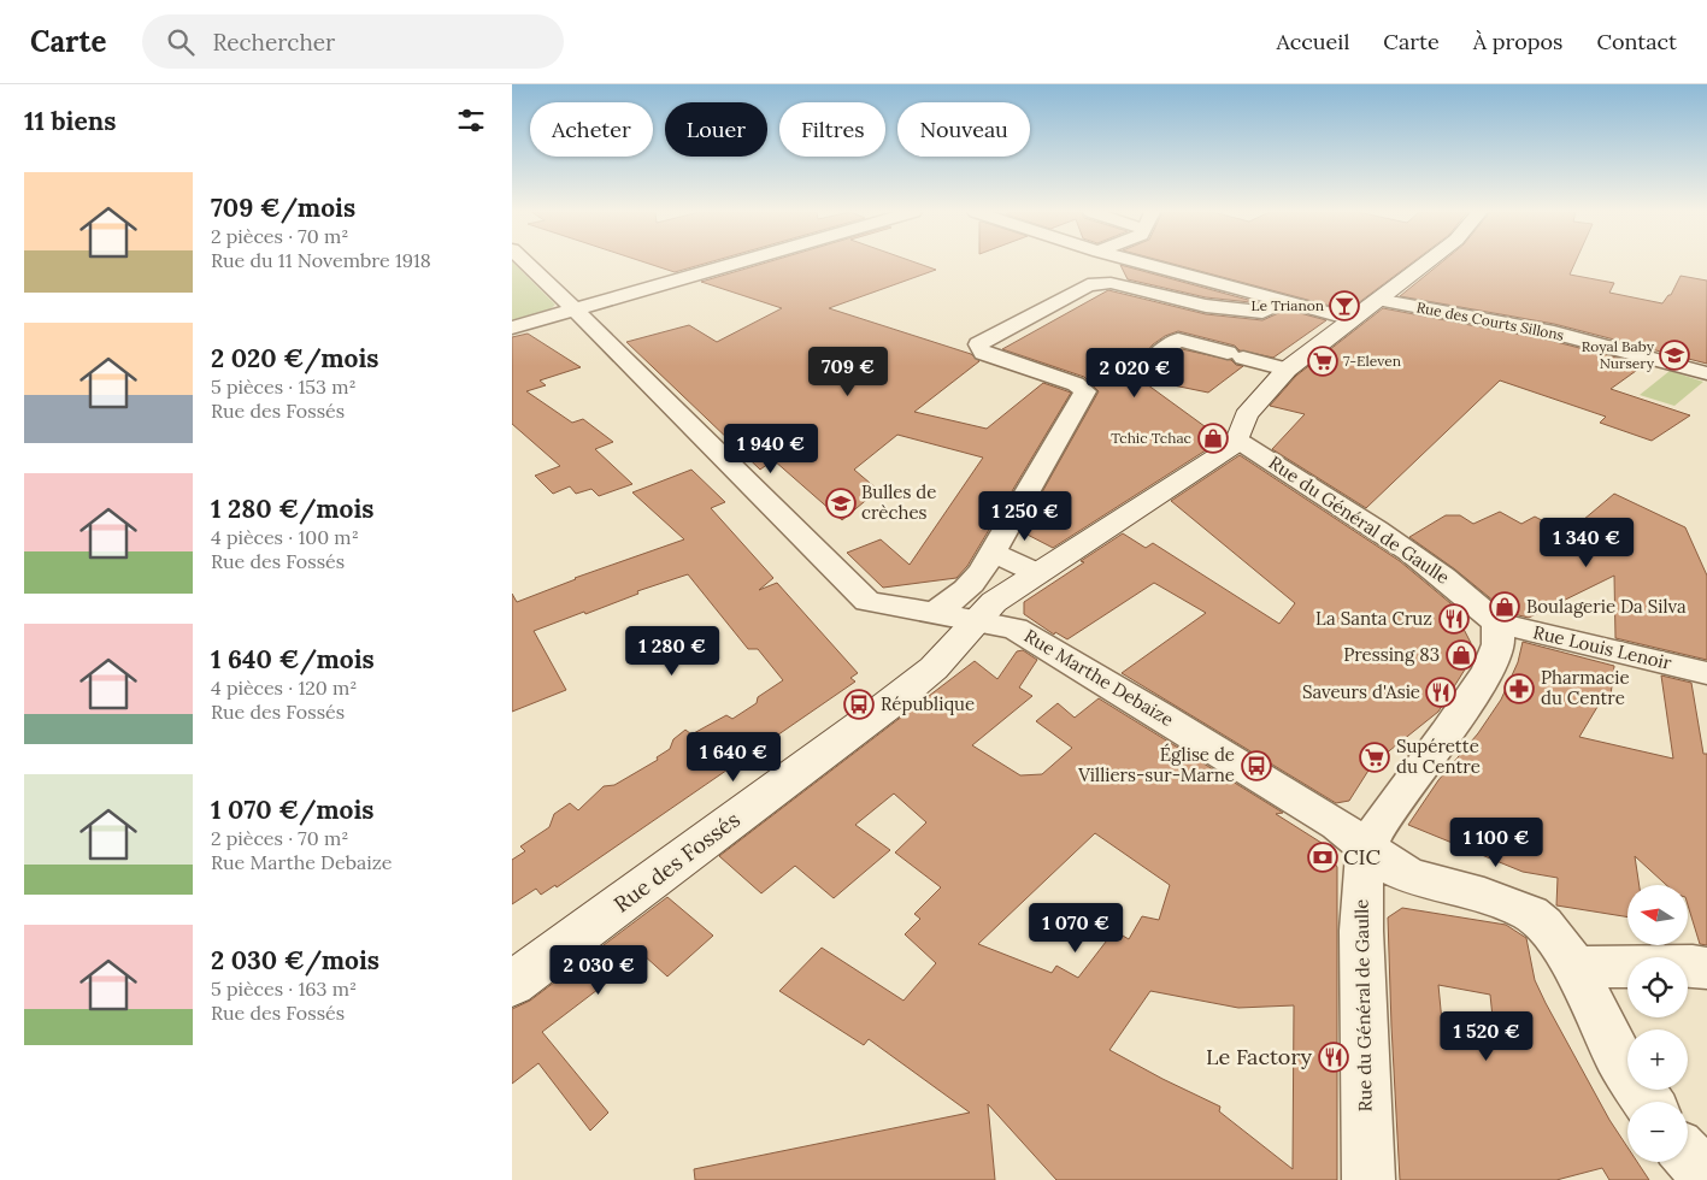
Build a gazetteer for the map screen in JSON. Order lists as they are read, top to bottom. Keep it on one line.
{"streets":{"main road":["Rue des Fossés"],"street":["Rue des Courts Sillons","Rue du Général de Gaulle","Rue Louis Lenoir","Rue Marthe Debaize"]},"crossings":[["Rue du Général de Gaulle","Rue Louis Lenoir"],["Rue du Général de Gaulle","Rue Marthe Debaize"],["Rue du Général de Gaulle","Rue des Fossés"],["Rue Marthe Debaize","Rue des Fossés"]],"places":{"bar":["Le Trianon"],"school or university":["Royal Baby Nursery","Bulles de crèches"],"supermarket":["7-Eleven","Supérette du Centre"],"shop":["Tchic Tchac","Boulagerie Da Silva","Pressing 83"],"restaurant":["La Santa Cruz","Saveurs d'Asie","Le Factory"],"pharmacy":["Pharmacie du Centre"],"bus stop":["République","Église de Villiers-sur-Marne"],"bank":["CIC"]},"north":"left","page":{"header":"Carte","search":"Rechercher","nav":["Accueil","Carte","À propos","Contact"],"heading":"11 biens","chip":["Acheter","Louer","Filtres","Nouveau"],"list":[{"name":"709 €/mois","note":"2 pièces · 70 m² · Rue du 11 Novembre 1918"},{"name":"2 020 €/mois","note":"5 pièces · 153 m² · Rue des Fossés"},{"name":"1 280 €/mois","note":"4 pièces · 100 m² · Rue des Fossés"},{"name":"1 640 €/mois","note":"4 pièces · 120 m² · Rue des Fossés"},{"name":"1 070 €/mois","note":"2 pièces · 70 m² · Rue Marthe Debaize"},{"name":"2 030 €/mois","note":"5 pièces · 163 m² · Rue des Fossés"}],"price":["709 €","2 020 €","1 940 €","1 250 €","1 340 €","1 280 €","1 640 €","1 100 €","1 070 €","2 030 €","1 520 €"],"map_buttons":["+","−"]}}
